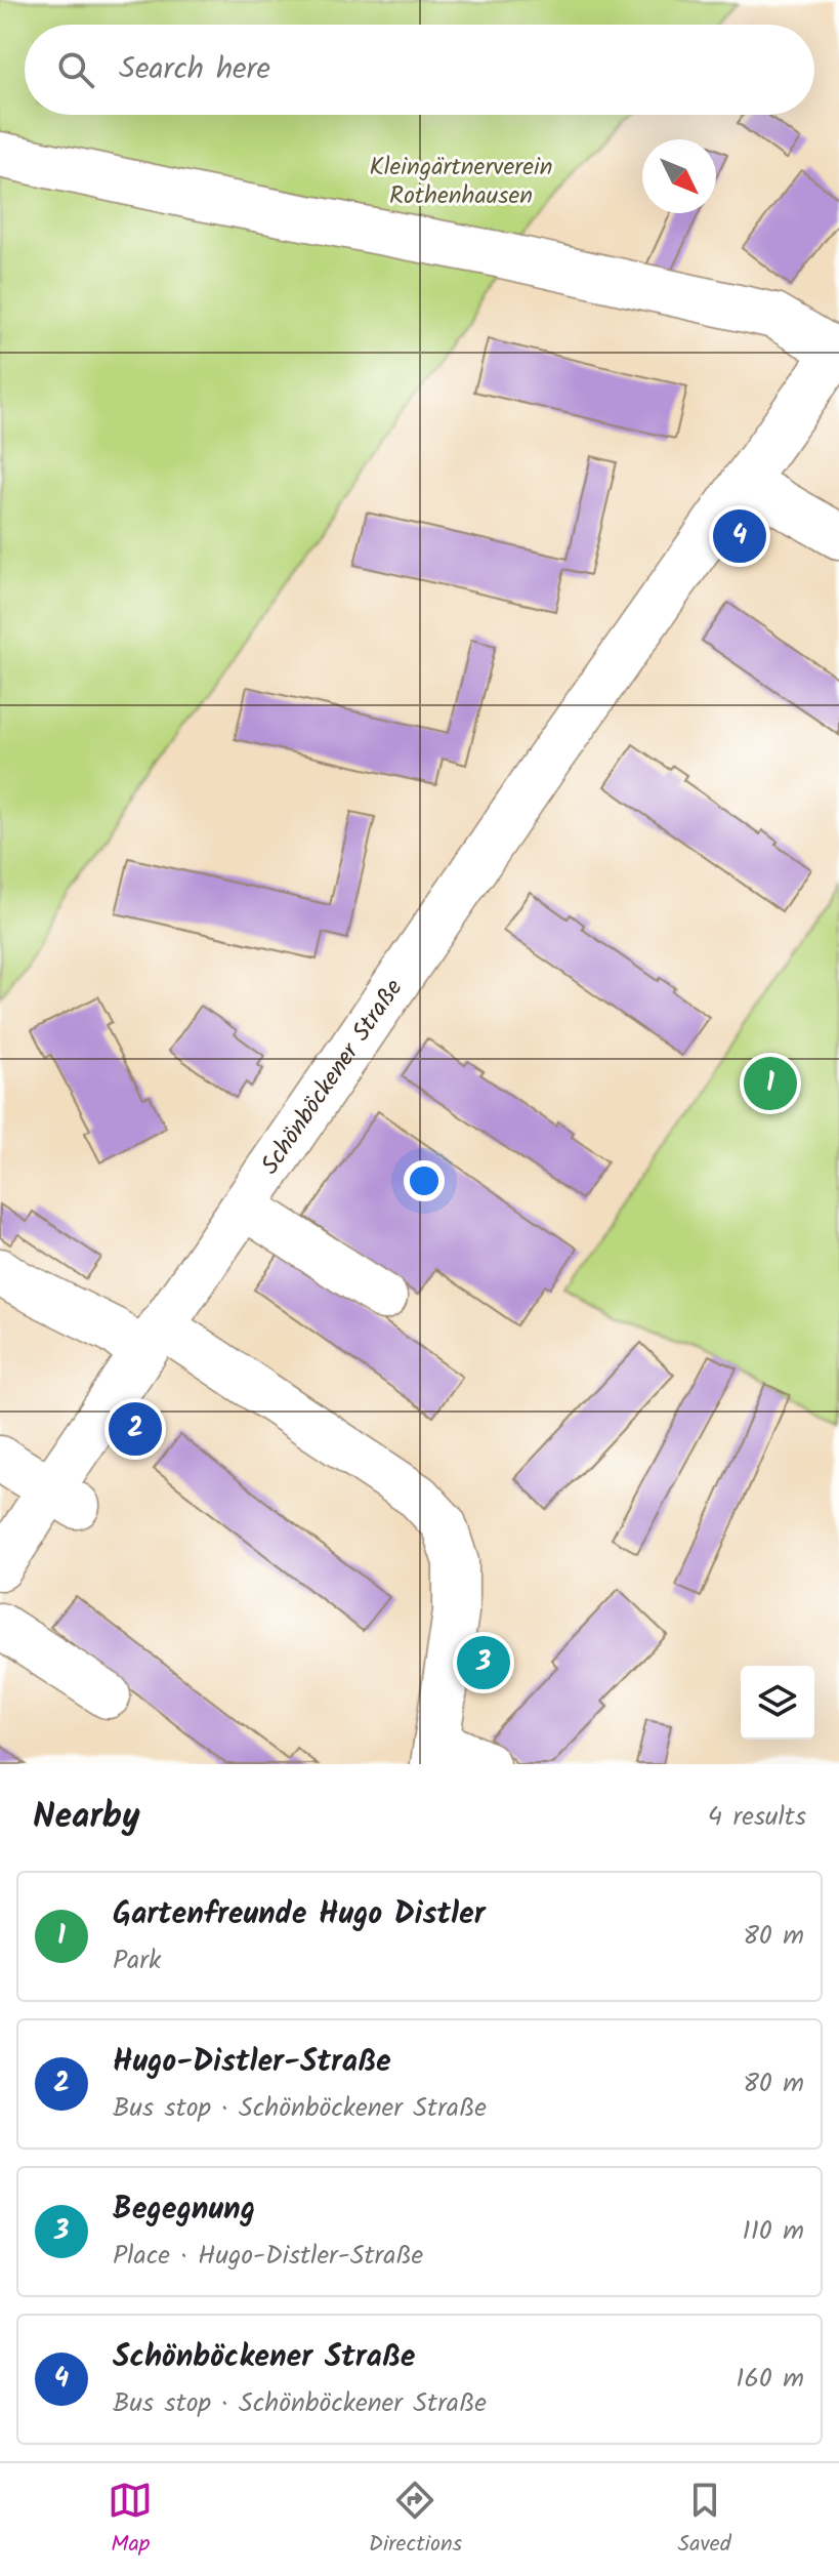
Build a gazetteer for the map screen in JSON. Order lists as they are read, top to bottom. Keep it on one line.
{"streets":{"main road":["Schönböckener Straße"]},"parks":["Kleingärtnerverein Rothenhausen"],"north":"bottom right","page":{"search":"Search here","pins":["4","1","2","3"],"heading":["Nearby","4 results"],"list":[{"mark":"1","name":"Gartenfreunde Hugo Distler","note":"Park","value":"80 m"},{"mark":"2","name":"Hugo-Distler-Straße","note":"Bus stop · Schönböckener Straße","value":"80 m"},{"mark":"3","name":"Begegnung","note":"Place · Hugo-Distler-Straße","value":"110 m"},{"mark":"4","name":"Schönböckener Straße","note":"Bus stop · Schönböckener Straße","value":"160 m"}],"nav":["Map","Directions","Saved"]}}
